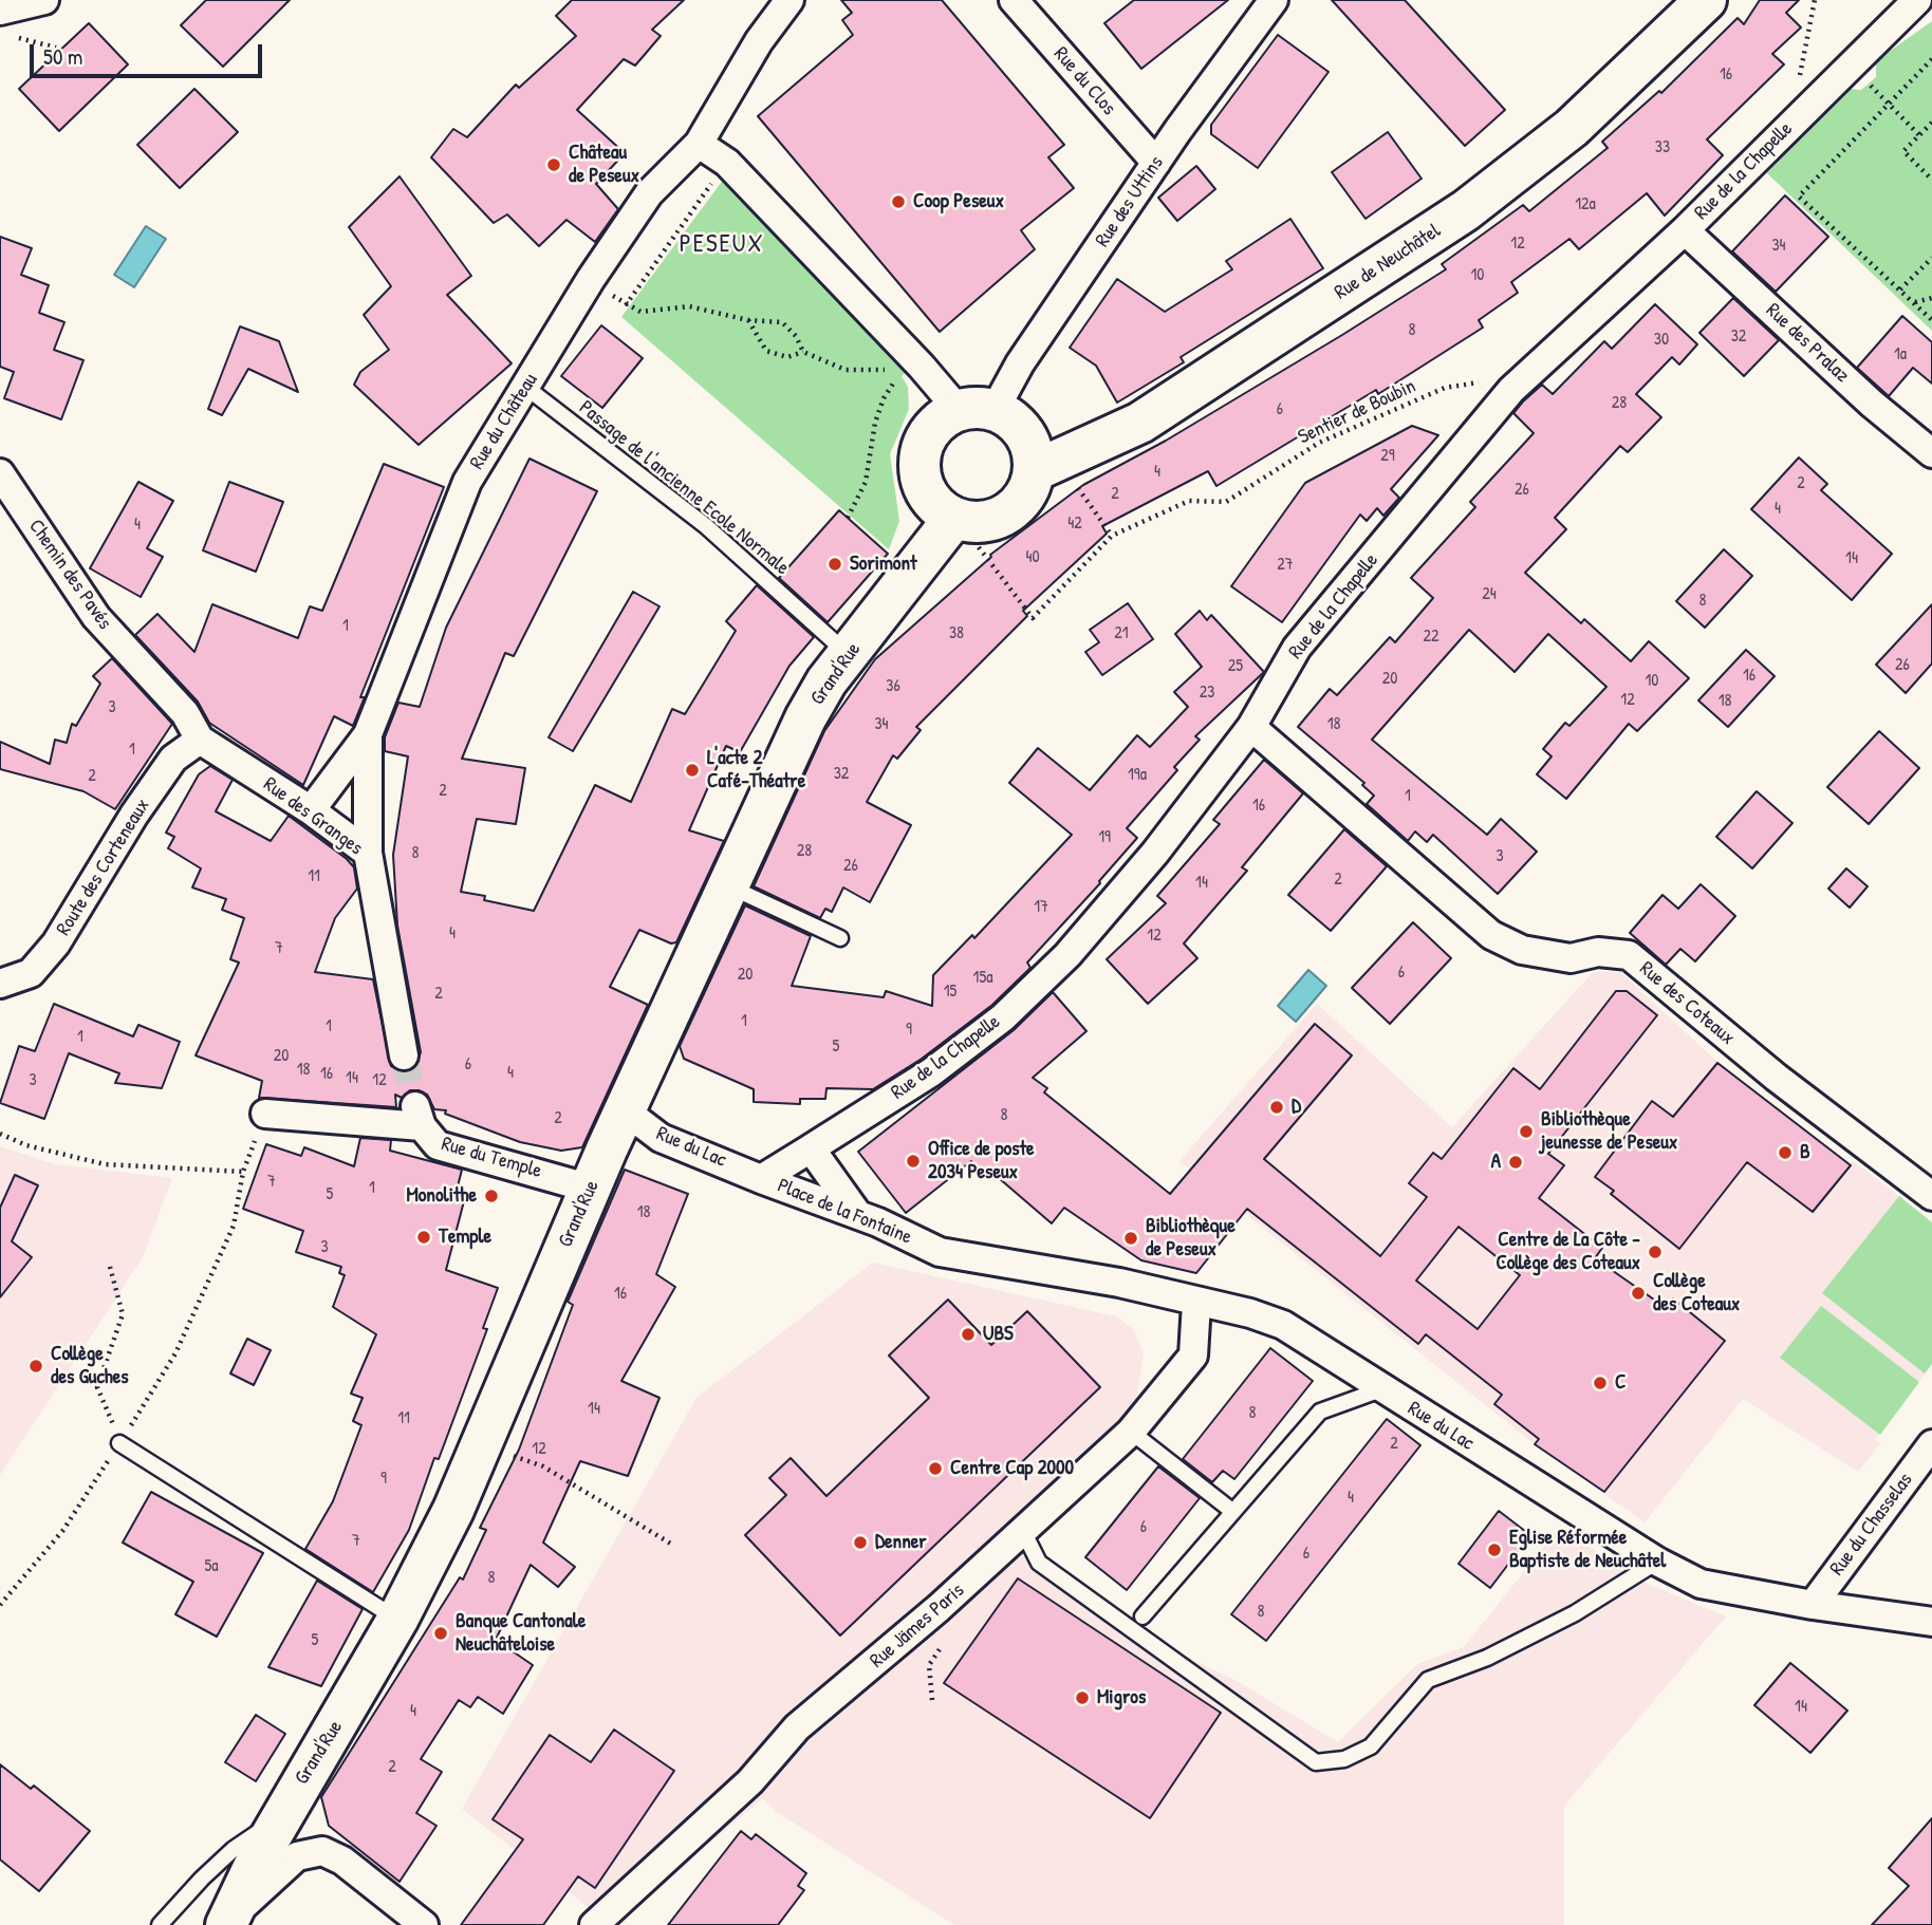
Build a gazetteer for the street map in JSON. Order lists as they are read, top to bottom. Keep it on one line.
{"streets":{"main road":["Rue de Neuchâtel","Grand'Rue"],"street":["Rue du Clos","Rue de la Chapelle","Rue des Uttins","Rue des Pralaz","Rue du Château","Chemin des Pavés","Rue des Granges","Route des Corteneaux","Rue des Coteaux","Rue du Lac","Rue du Temple","Place de la Fontaine","Rue du Chasselas","Rue Jämes Paris"],"lane":["Passage de l'ancienne Ecole Normale"],"path":["Sentier de Boubin"]},"crossings":[["Rue du Clos","Rue des Uttins"],["Rue de la Chapelle","Rue des Pralaz"],["Rue de la Chapelle","Sentier de Boubin"],["Rue de la Chapelle","Rue des Coteaux"],["Rue de la Chapelle","Place de la Fontaine"],["Rue des Uttins","Rue de Neuchâtel"],["Rue des Uttins","Grand'Rue"],["Rue de Neuchâtel","Grand'Rue"],["Rue du Château","Passage de l'ancienne Ecole Normale"],["Rue du Château","Rue des Granges"],["Passage de l'ancienne Ecole Normale","Grand'Rue"],["Chemin des Pavés","Rue des Granges"],["Chemin des Pavés","Route des Corteneaux"],["Grand'Rue","Rue du Lac"],["Grand'Rue","Rue du Temple"],["Rue des Granges","Route des Corteneaux"],["Rue du Lac","Place de la Fontaine"],["Rue du Lac","Rue du Chasselas"],["Rue du Lac","Rue Jämes Paris"]],"districts":["PESEUX"],"places":["Château de Peseux","Coop Peseux","Sorimont","L'acte 2 Café-Théatre","D","Bibliothèque jeunesse de Peseux","B","Office de poste 2034 Peseux","A","Monolithe","Temple","Bibliothèque de Peseux","Centre de La Côte - Collège des Coteaux","Collège des Coteaux","UBS","Collège des Guches","C","Centre Cap 2000","Denner","Eglise Réformée Baptiste de Neuchâtel","Banque Cantonale Neuchâteloise","Migros"],"house_numbers":["16","33","12a","12","34","10","8","32","30","1a","28","6","29","4","2","26","2","4","42","4","40","14","27","24","8","1","38","21","22","26","25","16","20","10","36","23","12","18","3","34","18","1","32","19a","2","2","1","16","19","28","8","3","26","11","2","14","17","4","12","7","6","20","15a","15","2","1","1","9","1","5","20","6","18","4","16","14","3","12","8","2","7","1","5","18","3","16","14","8","11","2","12","9","4","6","7","6","5a","8","8","5","14","4","2"],"scale_bar":"50 m"}
